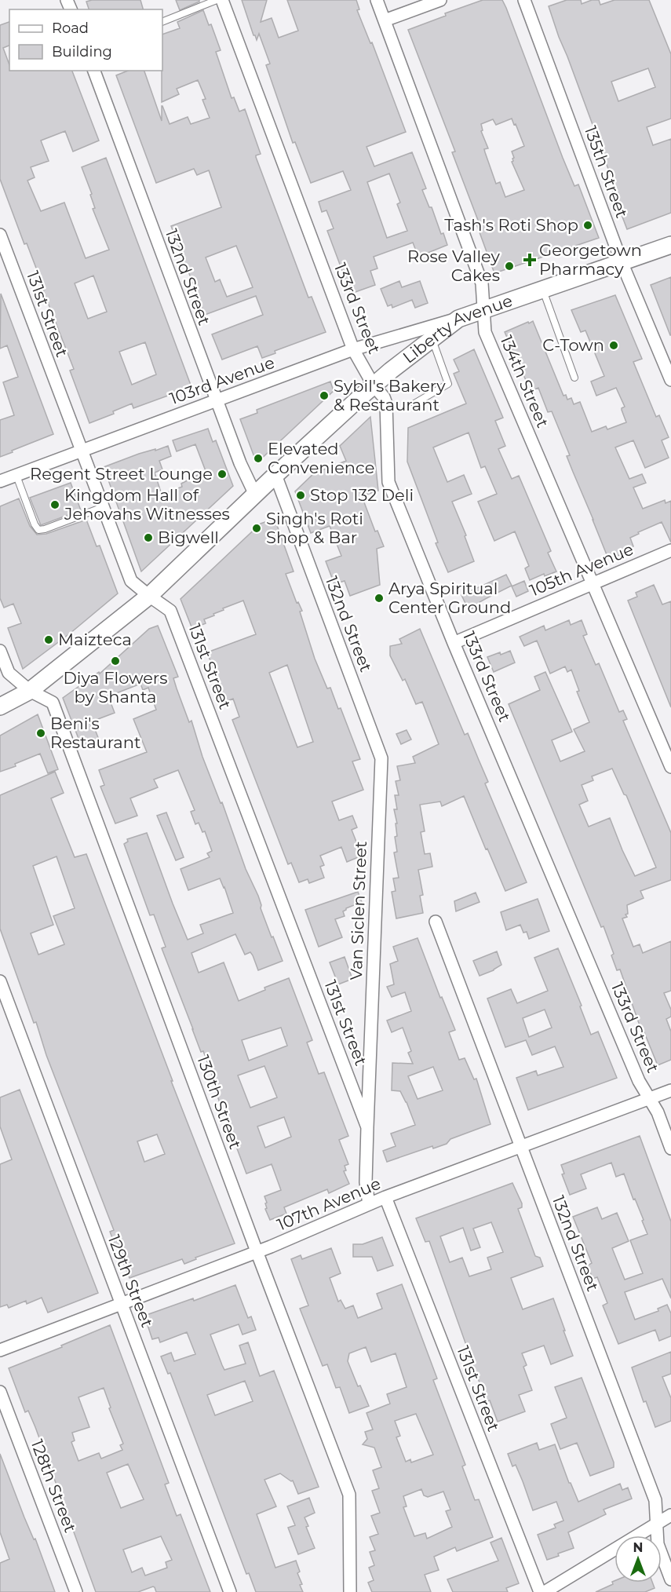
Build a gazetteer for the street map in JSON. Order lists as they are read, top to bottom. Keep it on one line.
{"streets":{"street":["135th Street","132nd Street","133rd Street","131st Street","Liberty Avenue","103rd Avenue","134th Street","105th Avenue","Van Siclen Street","130th Street","107th Avenue","129th Street","128th Street"]},"crossings":[["135th Street","Liberty Avenue"],["132nd Street","Liberty Avenue"],["132nd Street","103rd Avenue"],["132nd Street","Van Siclen Street"],["132nd Street","107th Avenue"],["133rd Street","Liberty Avenue"],["133rd Street","103rd Avenue"],["133rd Street","105th Avenue"],["133rd Street","107th Avenue"],["131st Street","Liberty Avenue"],["131st Street","103rd Avenue"],["131st Street","Van Siclen Street"],["131st Street","107th Avenue"],["Liberty Avenue","103rd Avenue"],["Liberty Avenue","134th Street"],["Liberty Avenue","130th Street"],["134th Street","105th Avenue"],["Van Siclen Street","107th Avenue"],["130th Street","107th Avenue"],["107th Avenue","129th Street"]],"places":{"other":["Tash's Roti Shop","Rose Valley Cakes","C-Town","Sybil's Bakery & Restaurant","Elevated Convenience","Regent Street Lounge","Stop 132 Deli","Kingdom Hall of Jehovahs Witnesses","Singh's Roti Shop & Bar","Bigwell","Arya Spiritual Center Ground","Maizteca","Diya Flowers by Shanta","Beni's Restaurant"],"health":["Georgetown Pharmacy"]},"legend":["Road","Building"],"north":"top"}
